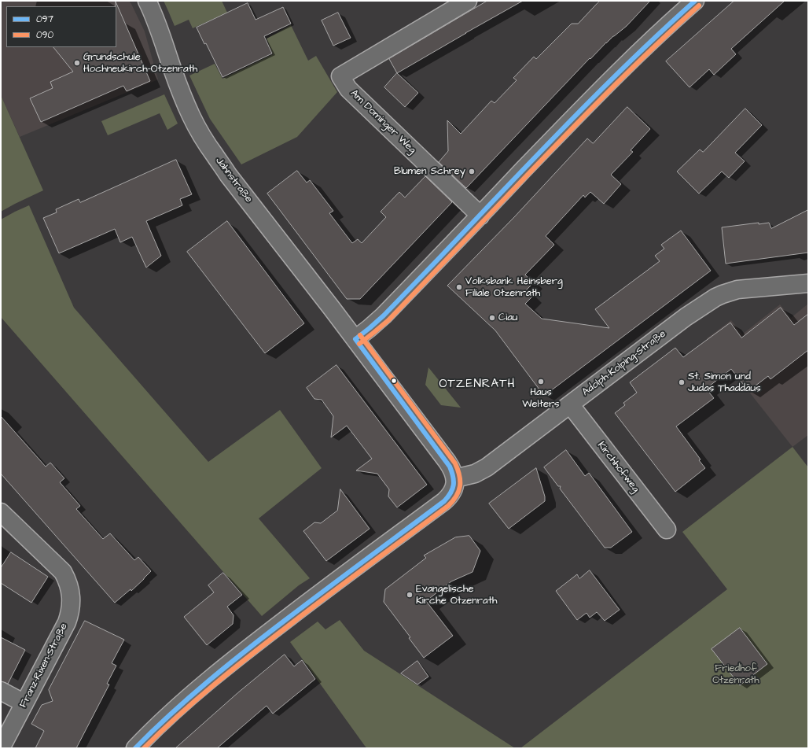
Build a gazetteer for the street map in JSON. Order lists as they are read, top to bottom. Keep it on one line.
{"streets":{"street":["Am Dominger Weg","Jahnstraße","Adolph-Kolping-Straße","Kirchhofweg","Franz-Rixen-Straße"]},"crossings":[["Jahnstraße","Adolph-Kolping-Straße"],["Adolph-Kolping-Straße","Kirchhofweg"]],"districts":["OTZENRATH"],"parks":["Friedhof Otzenrath"],"places":["Grundschule Hochneukirch-Otzenrath","Blumen Schrey","Volksbank Heinsberg Filiale Otzenrath","Ciau","Haus Welters","St. Simon und Judas Thaddäus","Evangelische Kirche Otzenrath"],"lines":["transit line 097","transit line 090"],"legend":["097","090"]}
